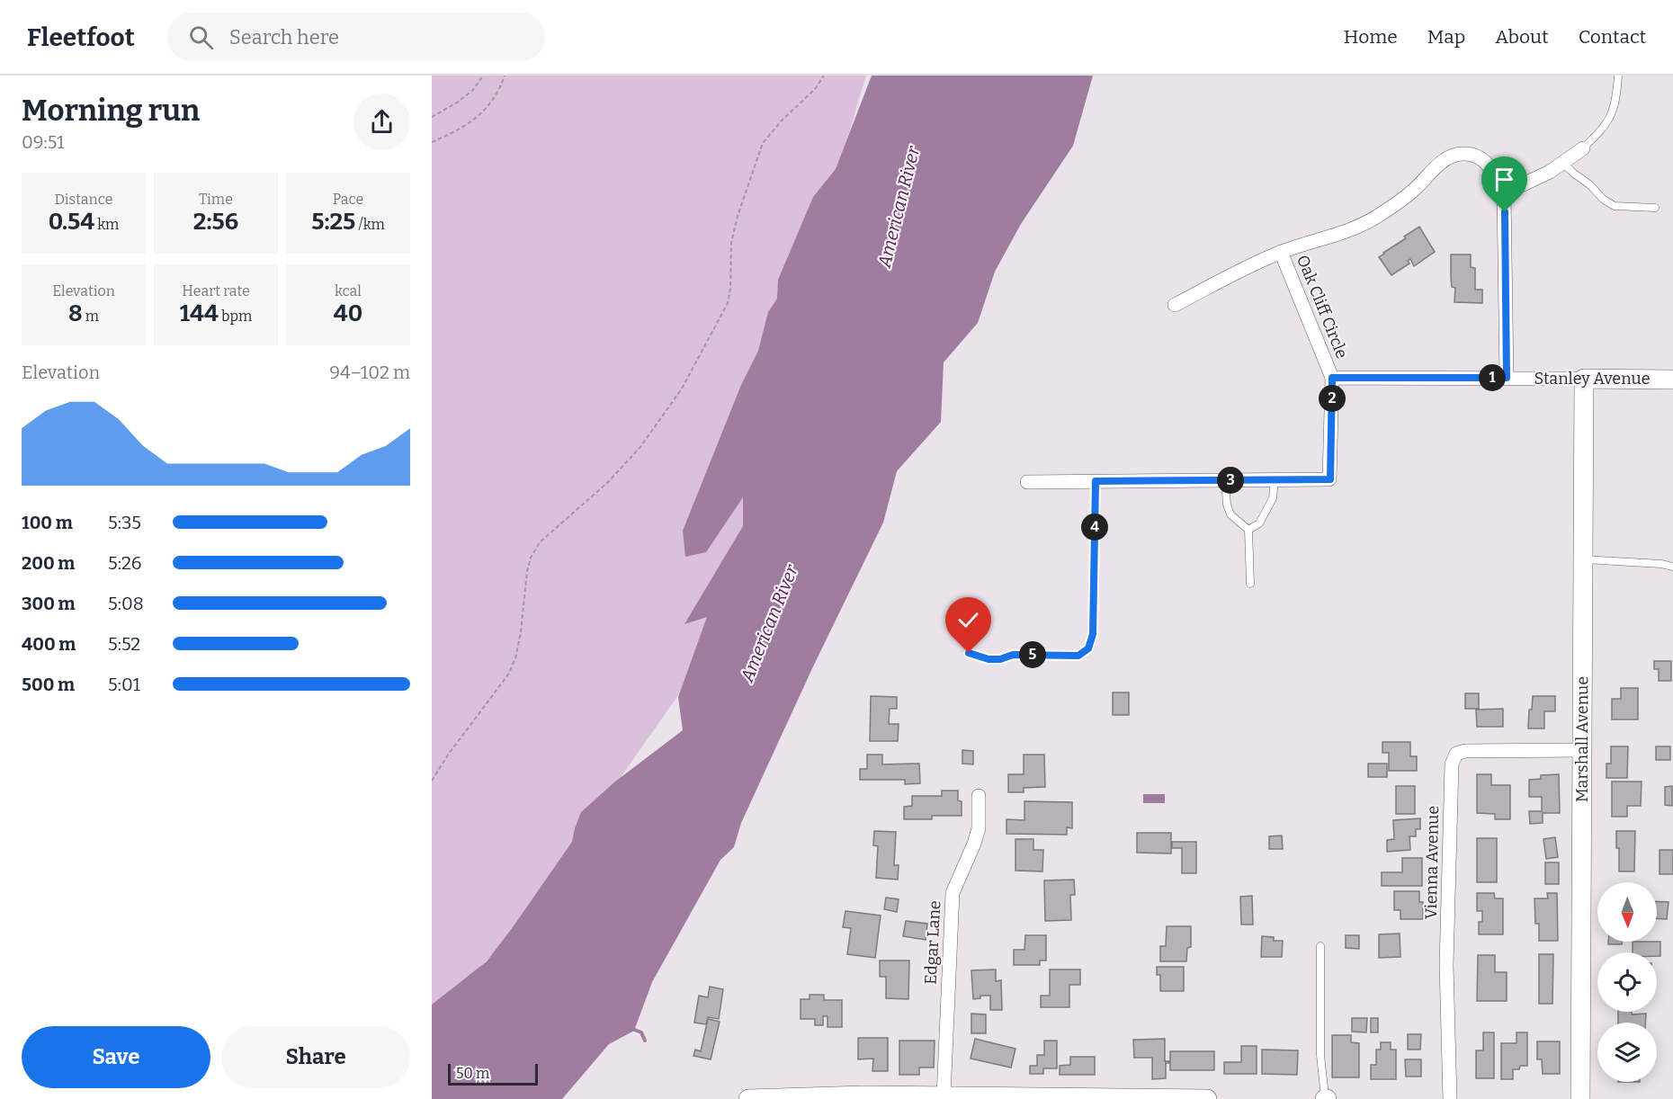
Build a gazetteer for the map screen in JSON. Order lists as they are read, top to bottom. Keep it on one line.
{"streets":{"street":["Oak Cliff Circle","Stanley Avenue","Marshall Avenue","Vienna Avenue","Edgar Lane"]},"crossings":[["Oak Cliff Circle","Stanley Avenue"],["Stanley Avenue","Marshall Avenue"],["Marshall Avenue","Vienna Avenue"]],"water":["American River"],"scale_bar":"50 m","north":"bottom","page":{"header":"Fleetfoot","search":"Search here","nav":["Home","Map","About","Contact"],"heading":["Morning run","09:51"],"stats":[["Distance","0.54 km"],["Time","2:56"],["Pace","5:25 /km"],["Elevation","8 m"],["Heart rate","144 bpm"],["kcal","40"]],"chart":["Elevation","94–102 m"],"pins":["1","2","3","4","5"],"list":[{"name":"100 m","note":"5:35"},{"name":"200 m","note":"5:26"},{"name":"300 m","note":"5:08"},{"name":"400 m","note":"5:52"},{"name":"500 m","note":"5:01"}],"buttons":["Save","Share"],"scale":"50 m"}}
